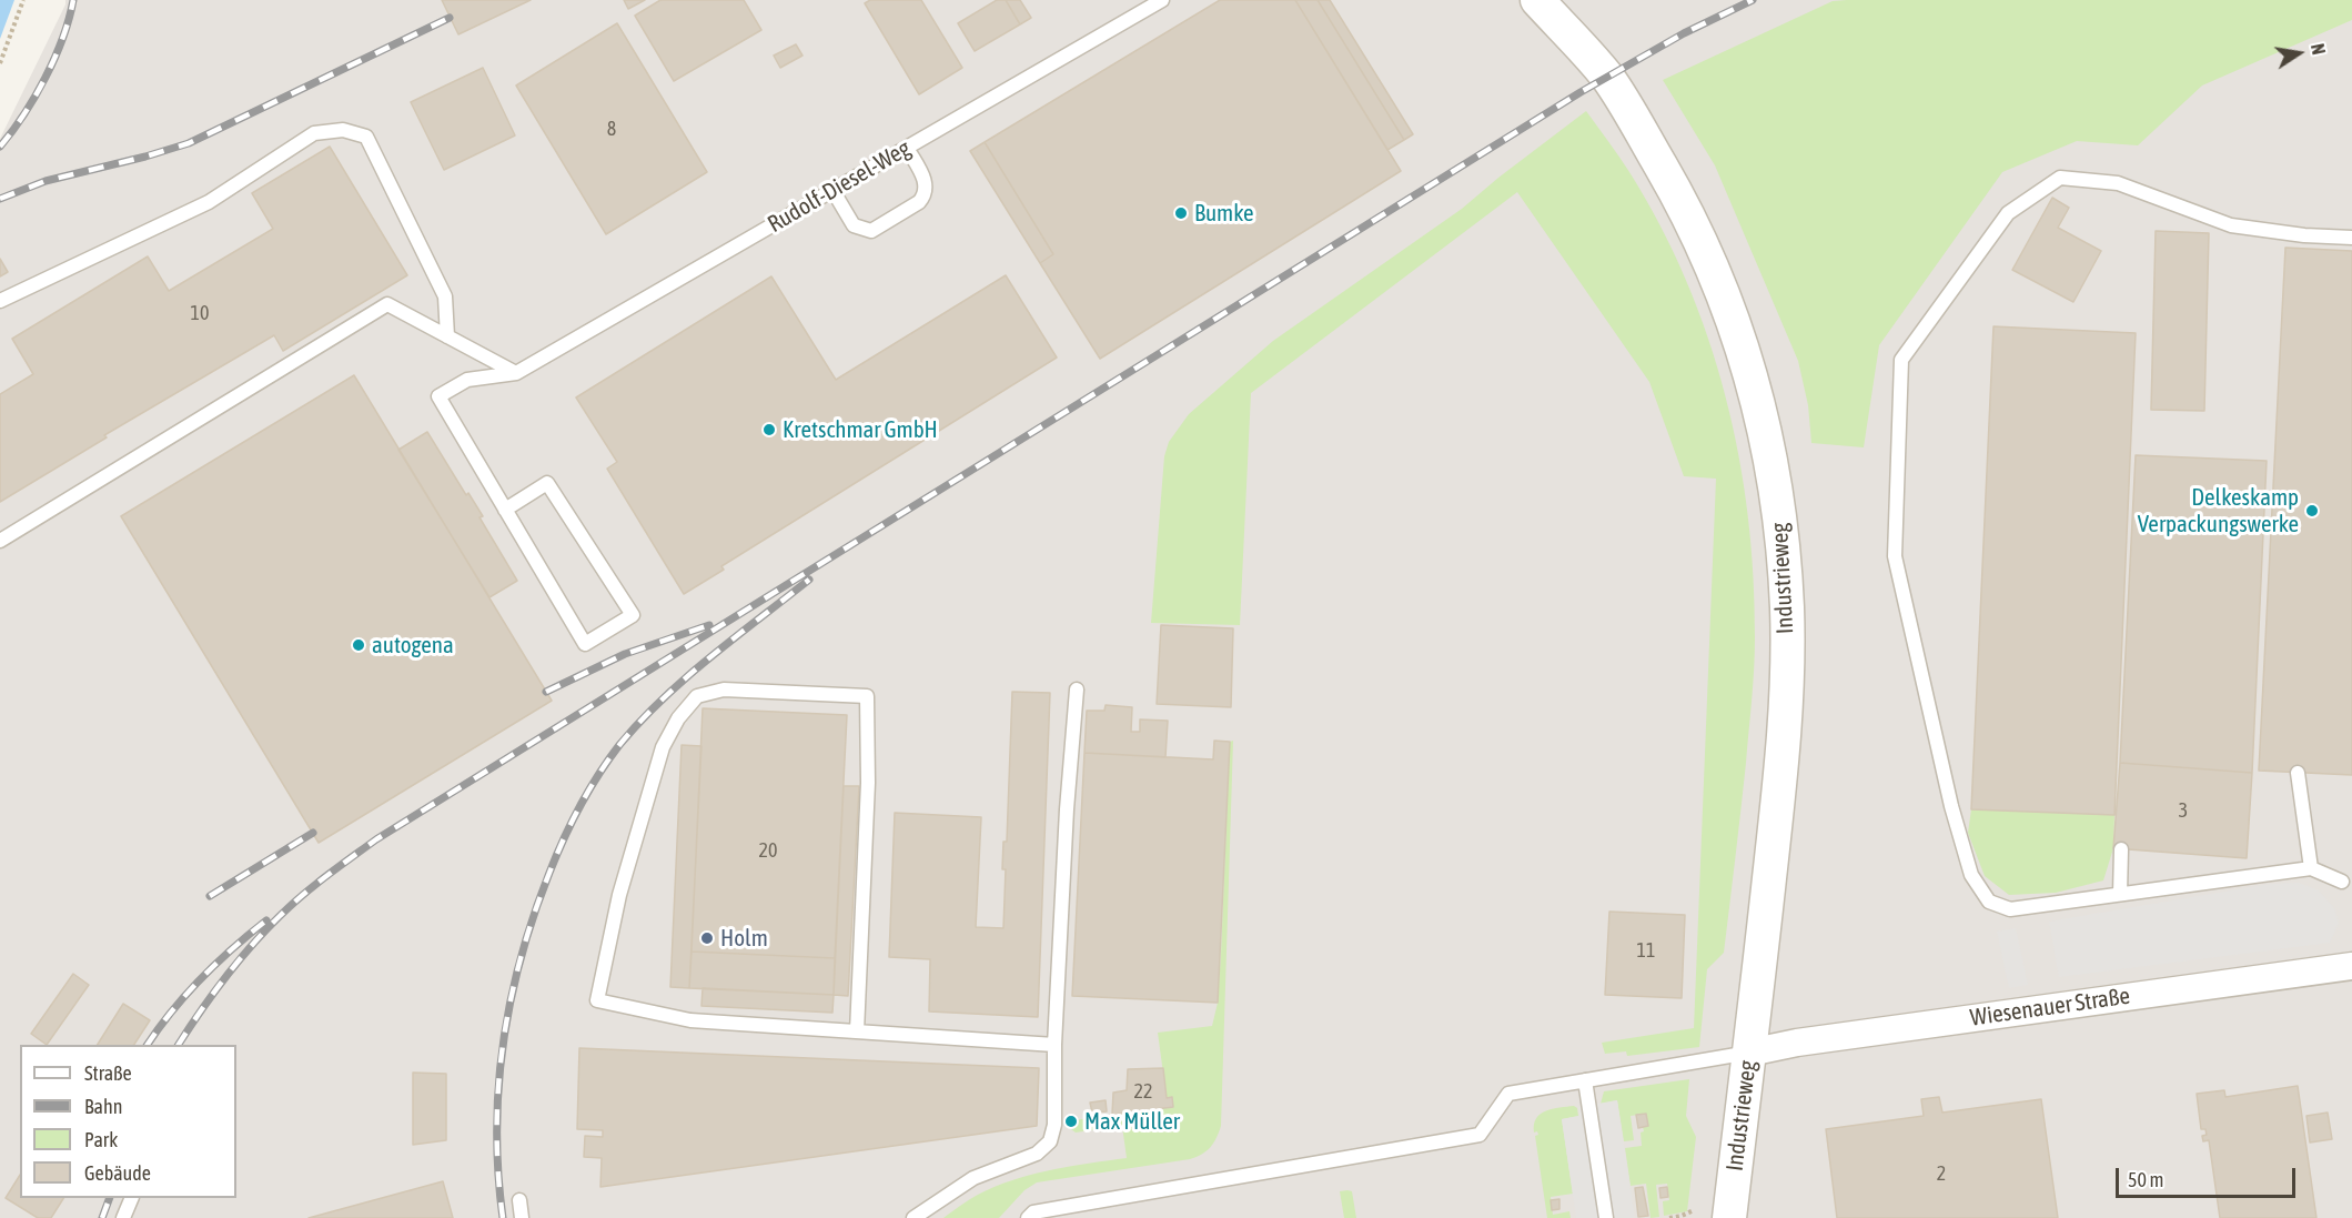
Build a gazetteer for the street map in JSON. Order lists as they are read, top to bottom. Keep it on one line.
{"streets":{"street":["Industrieweg","Wiesenauer Straße"],"lane":["Rudolf-Diesel-Weg"]},"crossings":[["Industrieweg","Wiesenauer Straße"]],"places":["Bumke","Kretschmar GmbH","Delkeskamp Verpackungswerke","autogena","Holm","Max Müller"],"house_numbers":["8","10","3","20","11","22","2"],"legend":["Straße","Bahn","Park","Gebäude"],"scale_bar":"50 m","north":"right"}
